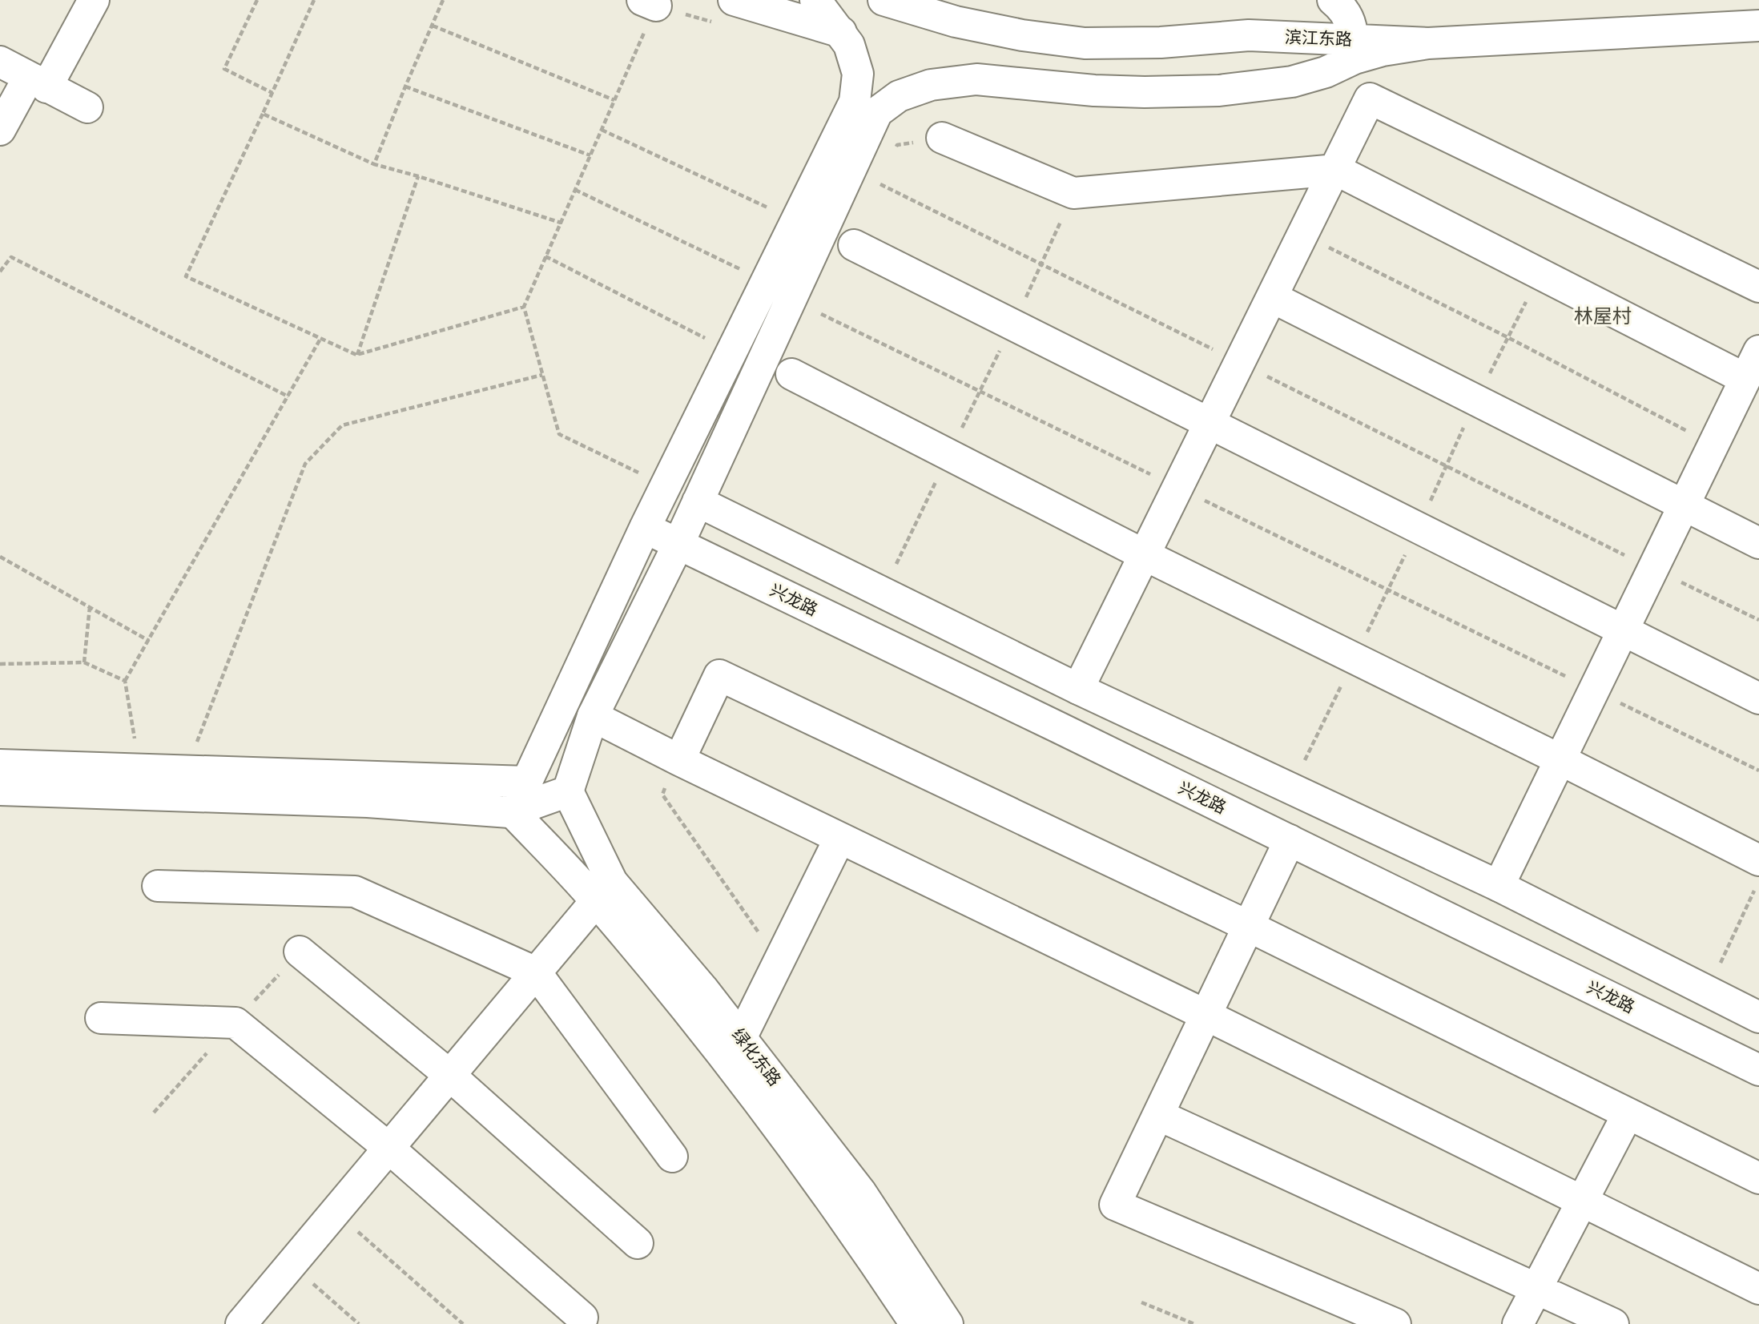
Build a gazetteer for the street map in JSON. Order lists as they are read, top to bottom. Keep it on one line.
{"streets":{"street":["滨江东路","兴龙路","绿化东路"]},"districts":["林屋村"]}
